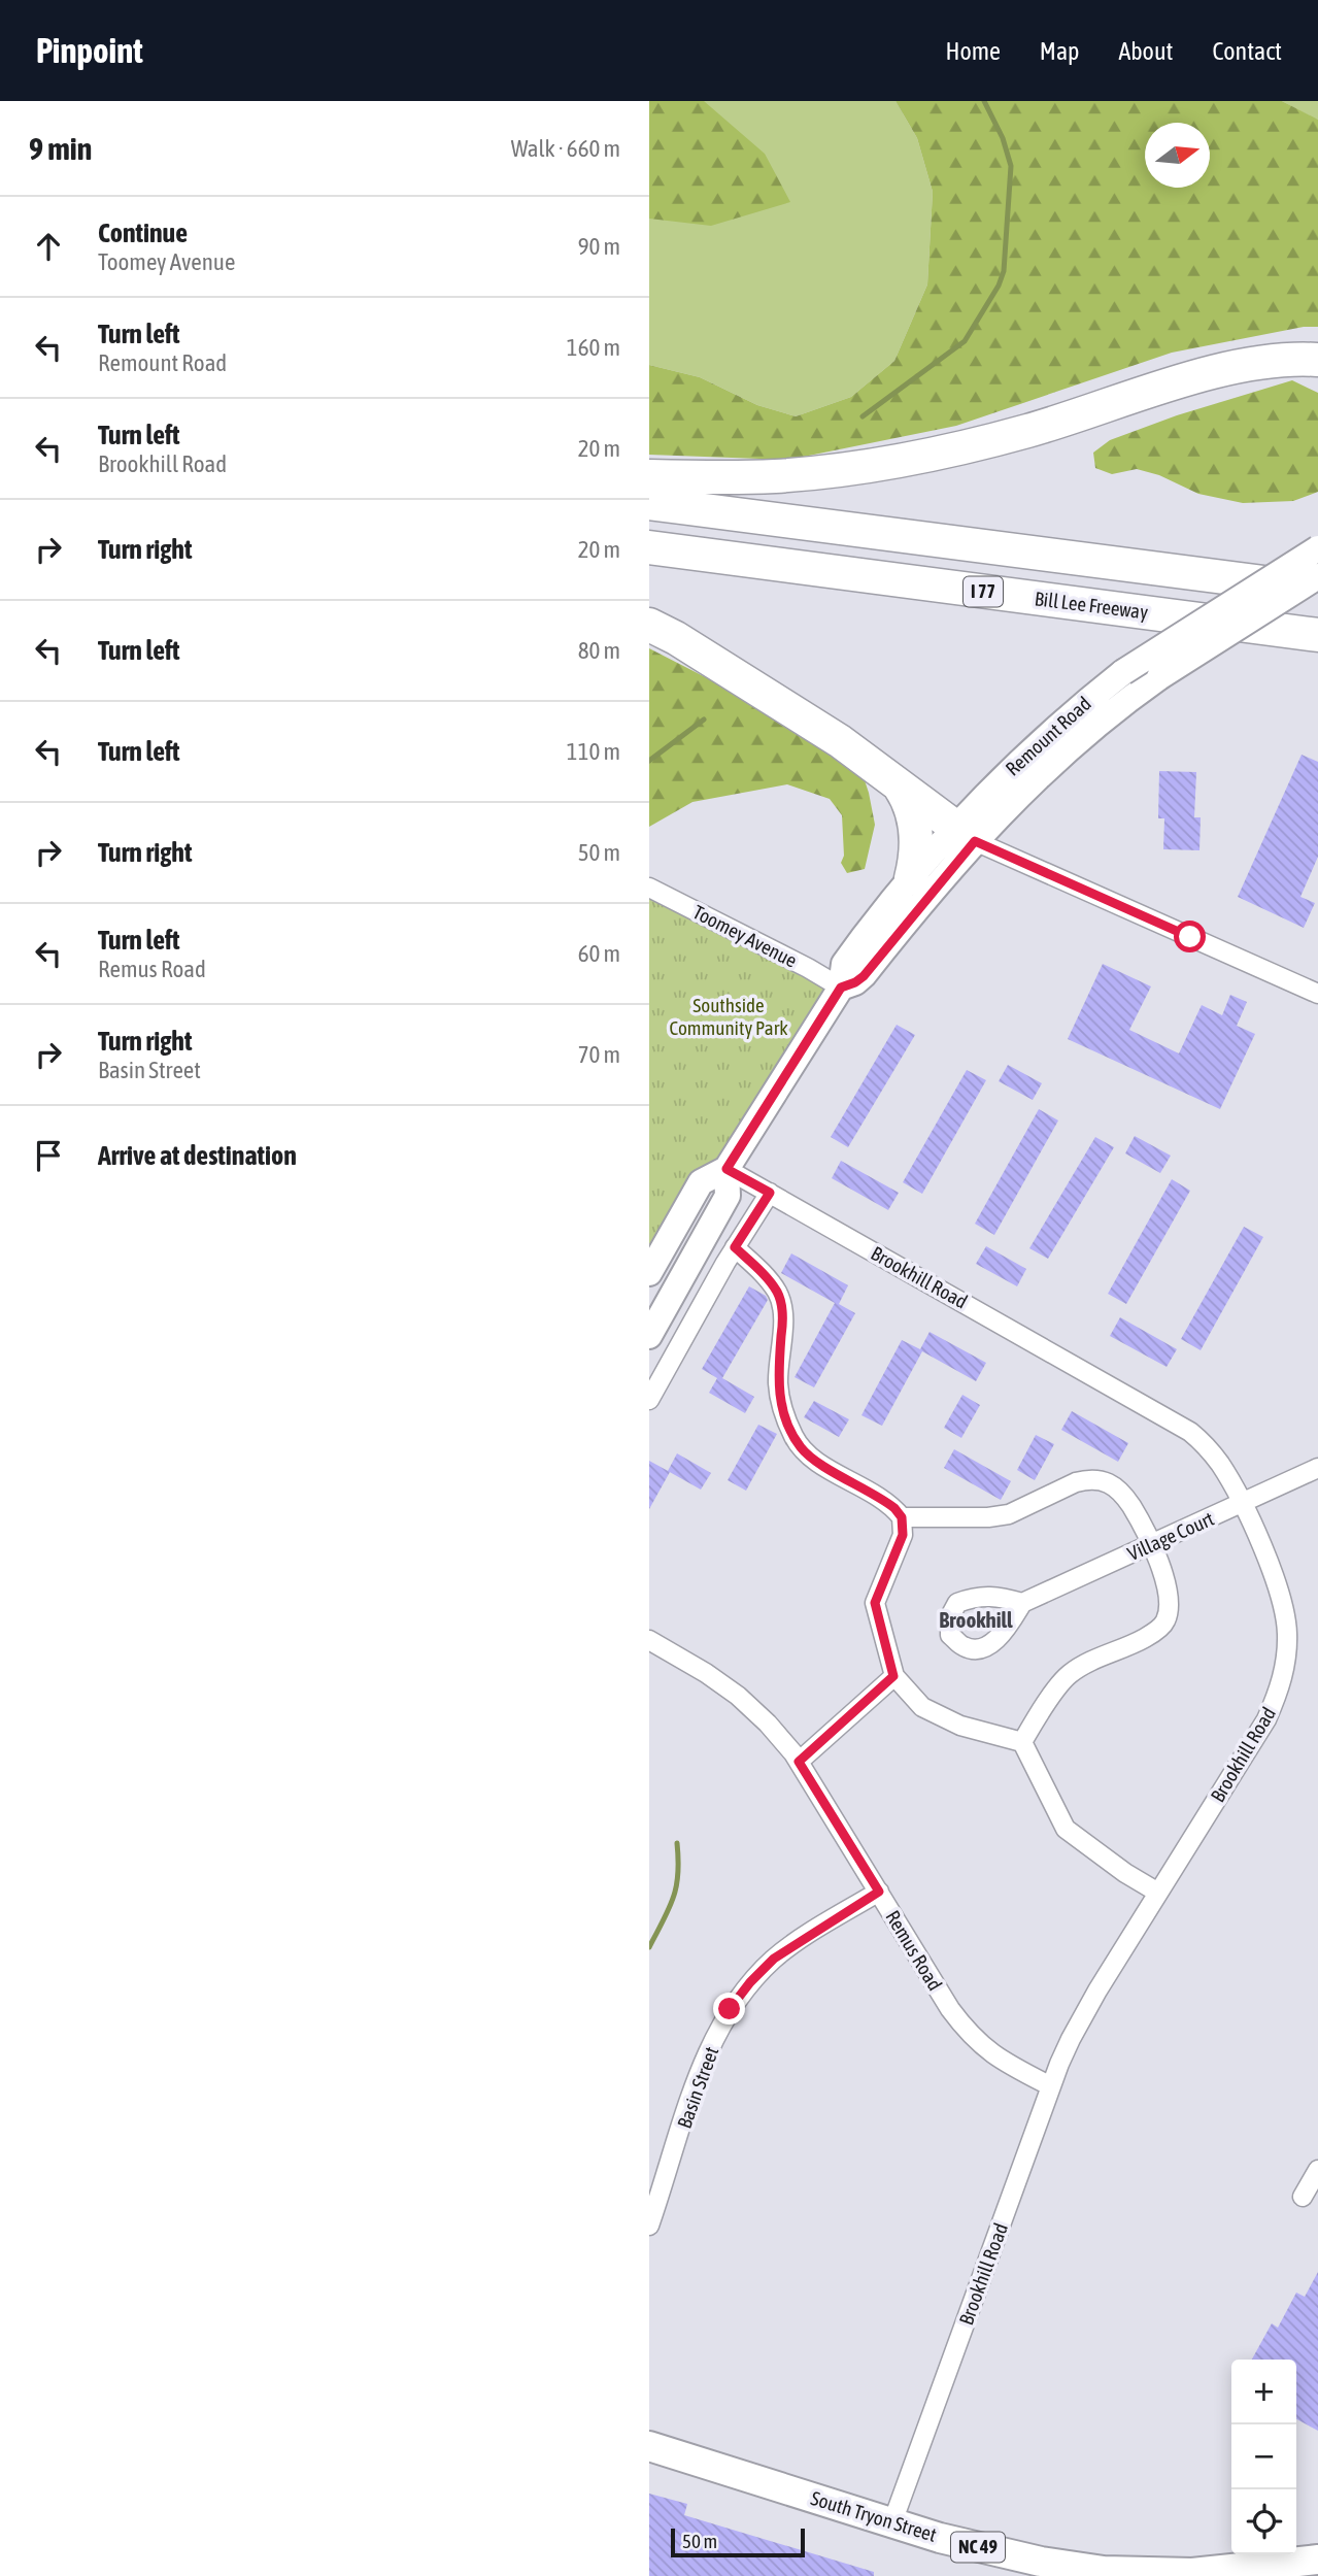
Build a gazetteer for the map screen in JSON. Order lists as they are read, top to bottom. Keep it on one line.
{"streets":{"highway":["I 77","Bill Lee Freeway"],"main road":["Remount Road","South Tryon Street","NC 49"],"street":["Toomey Avenue","Brookhill Road","Village Court","Remus Road","Basin Street"]},"crossings":[["Remount Road","Toomey Avenue"],["Remount Road","Brookhill Road"],["Brookhill Road","Village Court"],["Brookhill Road","Remus Road"],["Brookhill Road","South Tryon Street"],["Remus Road","Basin Street"]],"districts":["Brookhill"],"parks":["Southside Community Park"],"scale_bar":"50 m","north":"right","page":{"header":"Pinpoint","nav":["Home","Map","About","Contact"],"heading":["9 min","Walk · 660 m"],"list":[["Continue","Toomey Avenue","90 m"],["Turn left","Remount Road","160 m"],["Turn left","Brookhill Road","20 m"],["Turn right","20 m"],["Turn left","80 m"],["Turn left","110 m"],["Turn right","50 m"],["Turn left","Remus Road","60 m"],["Turn right","Basin Street","70 m"],"Arrive at destination"],"map_buttons":["+","−"],"scale":"50 m"}}
